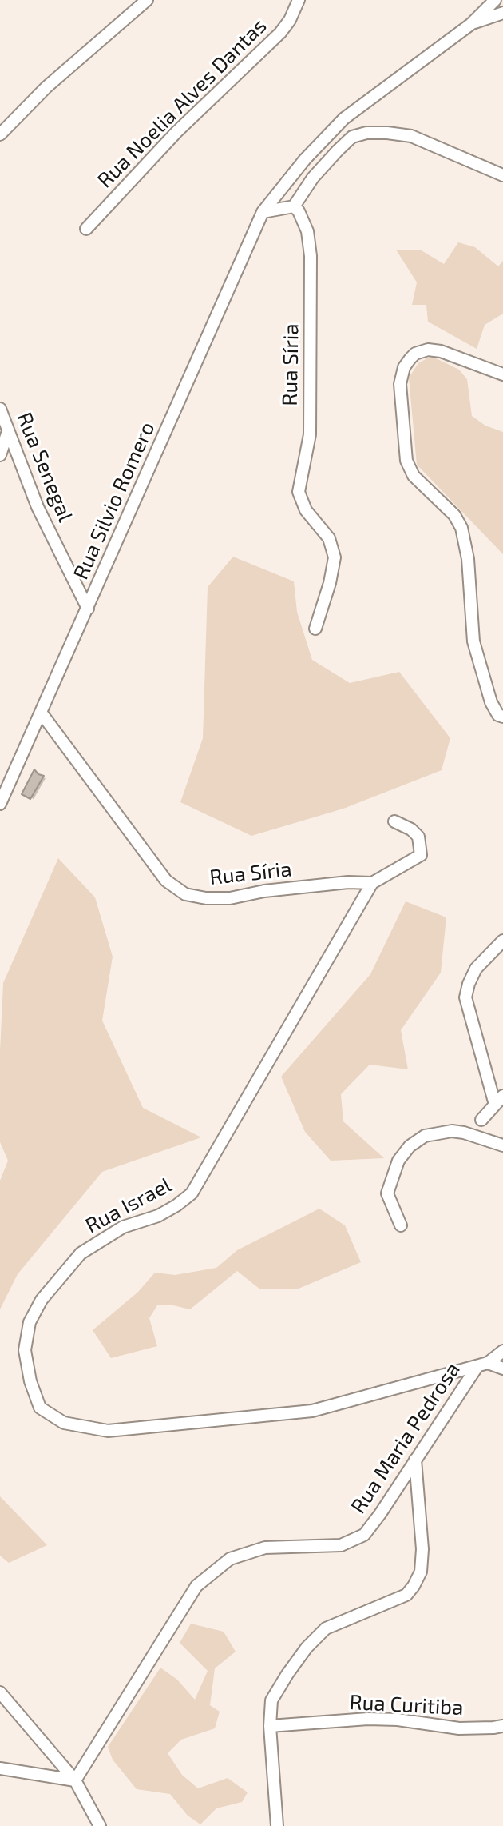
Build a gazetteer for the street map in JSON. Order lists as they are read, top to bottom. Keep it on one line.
{"streets":{"street":["Rua Noelia Alves Dantas","Rua Síria","Rua Senegal","Rua Silvio Romero","Rua Israel","Rua Maria Pedrosa","Rua Curitiba"]},"crossings":[["Rua Síria","Rua Silvio Romero"],["Rua Síria","Rua Israel"],["Rua Senegal","Rua Silvio Romero"],["Rua Israel","Rua Maria Pedrosa"]]}
